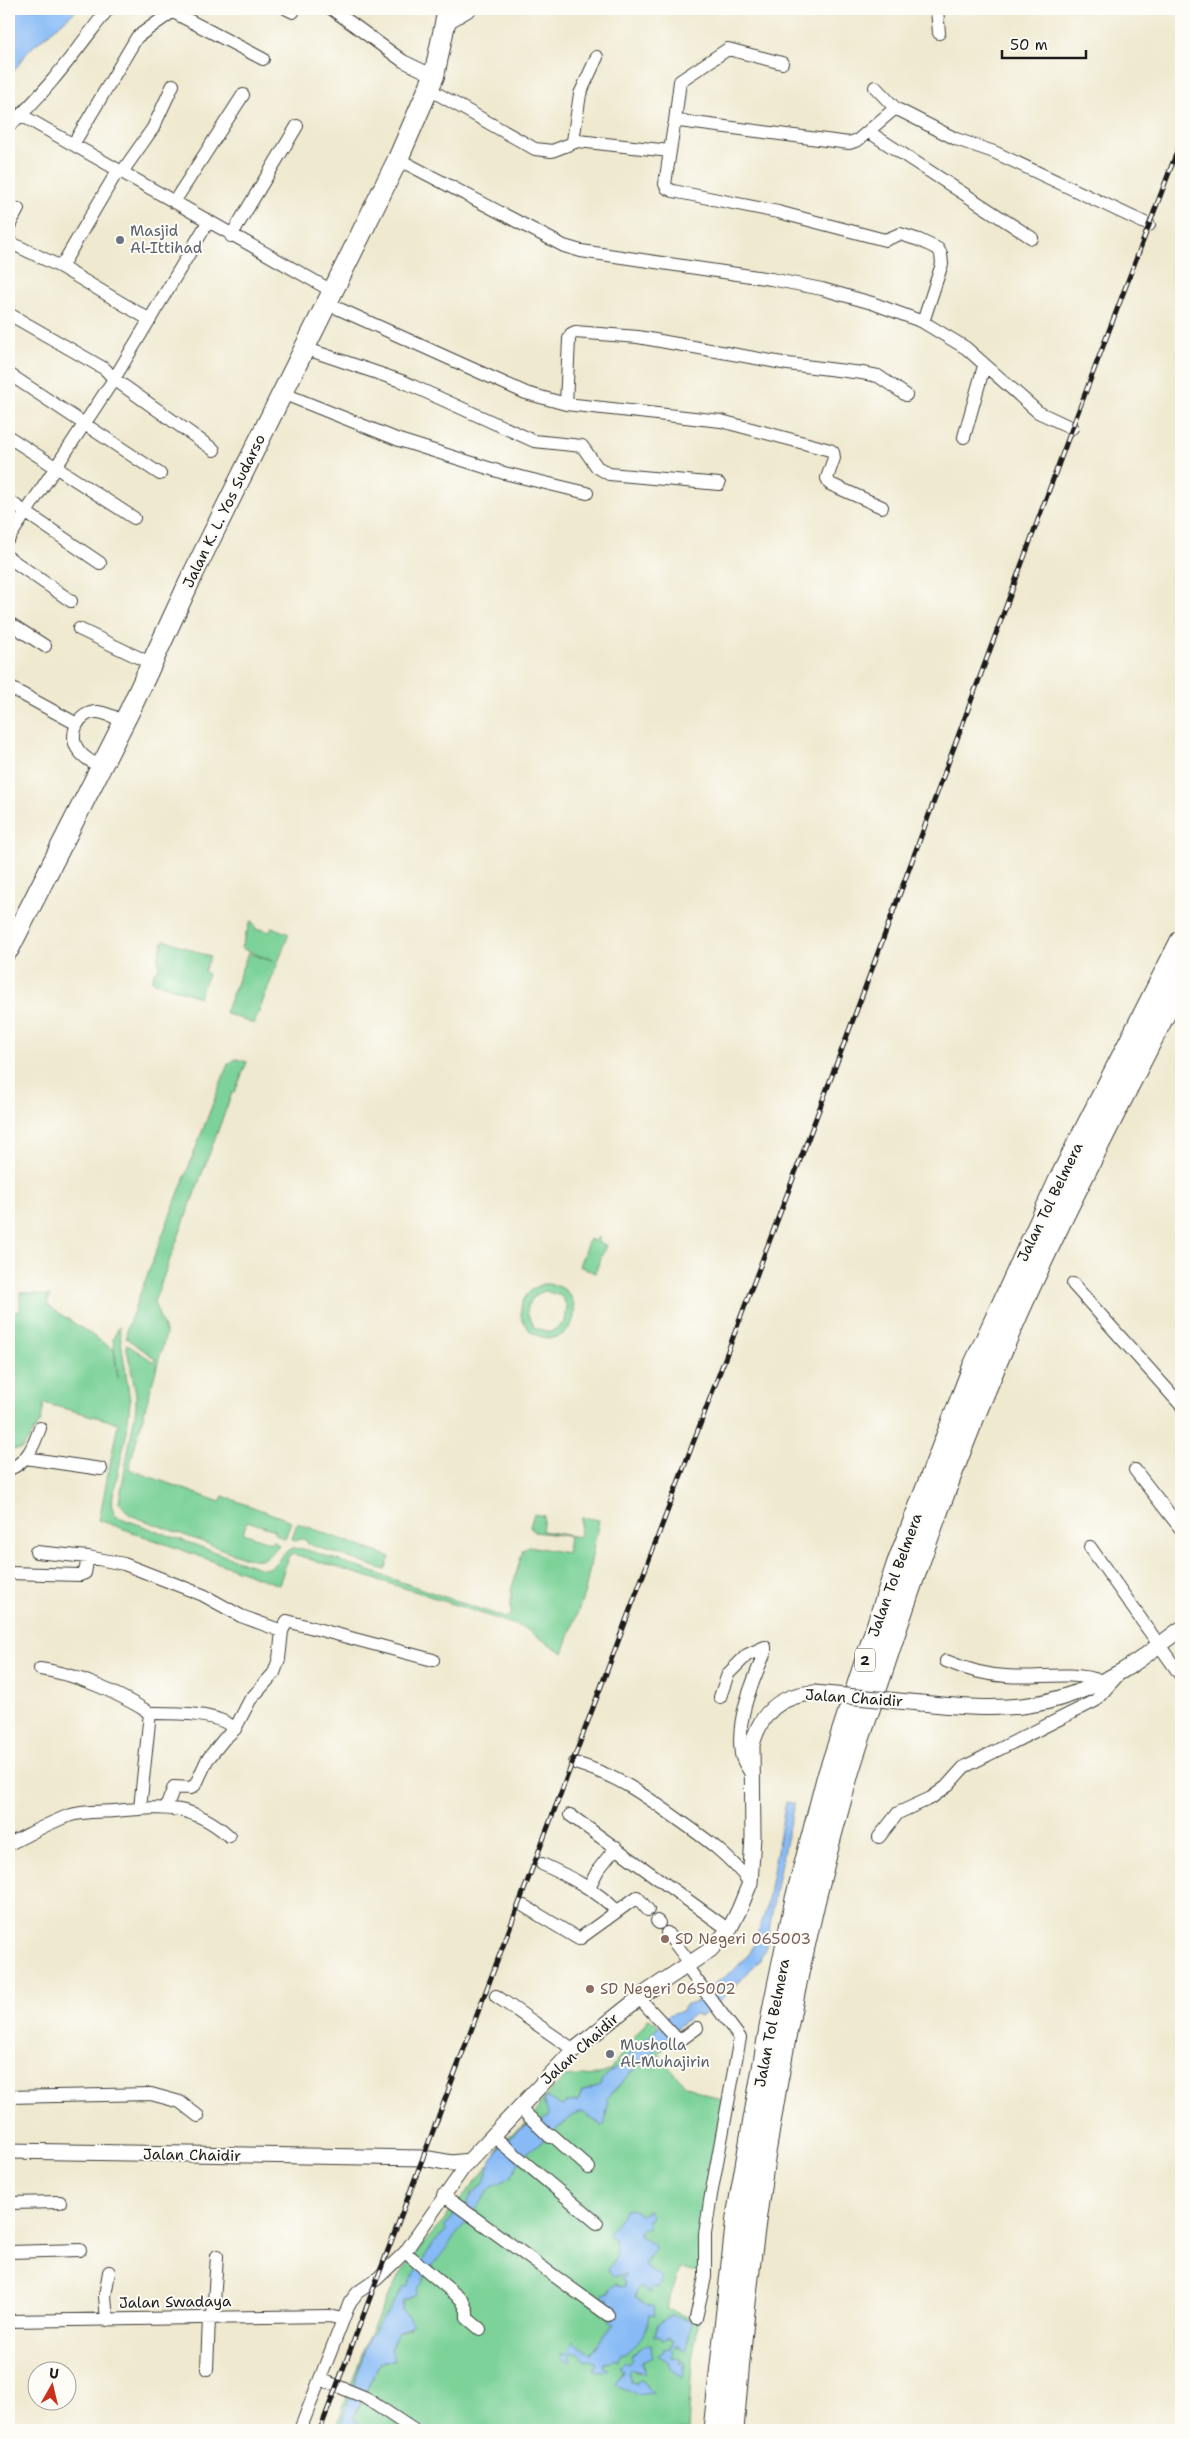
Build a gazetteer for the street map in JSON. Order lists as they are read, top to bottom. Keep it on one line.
{"streets":{"highway":["Jalan K. L. Yos Sudarso","Jalan Tol Belmera","2"],"street":["Jalan Chaidir","Jalan Swadaya"]},"places":["Masjid Al-Ittihad","SD Negeri 065003","SD Negeri 065002","Musholla Al-Muhajirin"],"scale_bar":"50 m","north":"top"}
